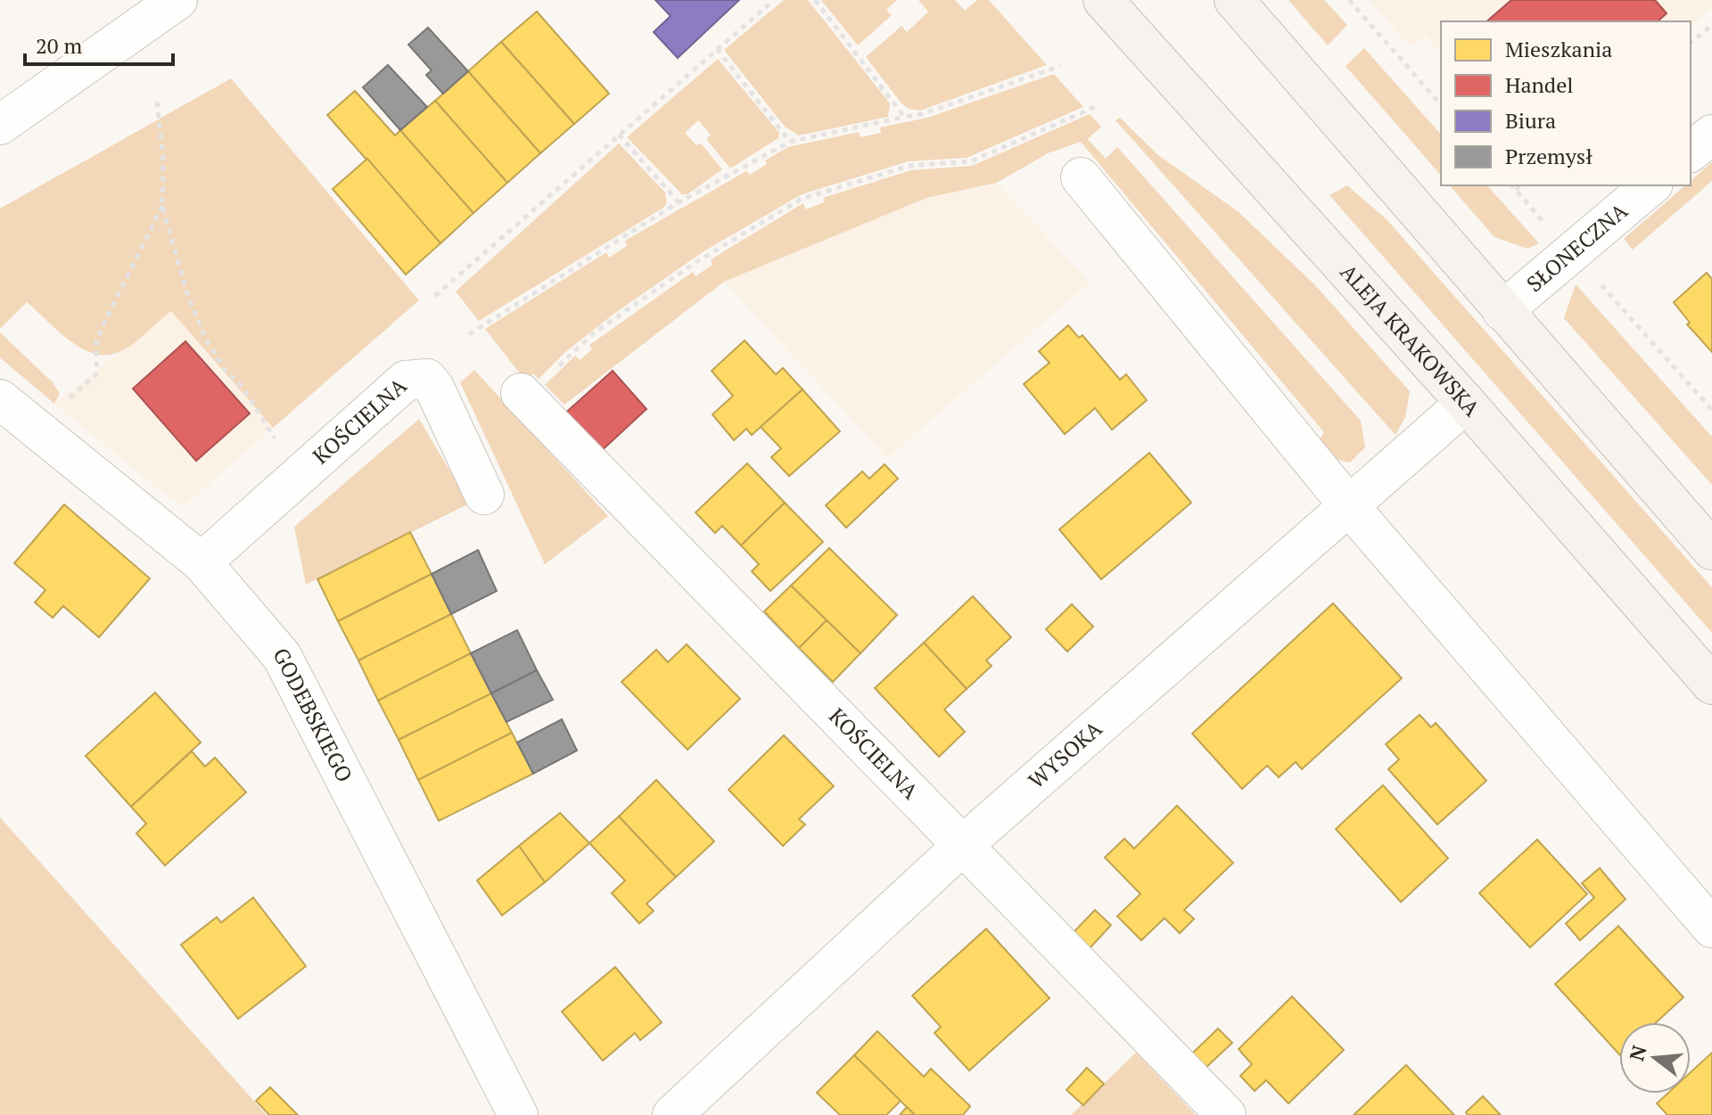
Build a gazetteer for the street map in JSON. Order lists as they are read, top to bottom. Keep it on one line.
{"streets":{"main road":["ALEJA KRAKOWSKA"],"street":["SŁONECZNA","KOŚCIELNA","GODEBSKIEGO","WYSOKA"]},"crossings":[["ALEJA KRAKOWSKA","WYSOKA"],["KOŚCIELNA","GODEBSKIEGO"],["KOŚCIELNA","WYSOKA"]],"legend":["Mieszkania","Handel","Biura","Przemysł"],"scale_bar":"20 m","north":"left"}
